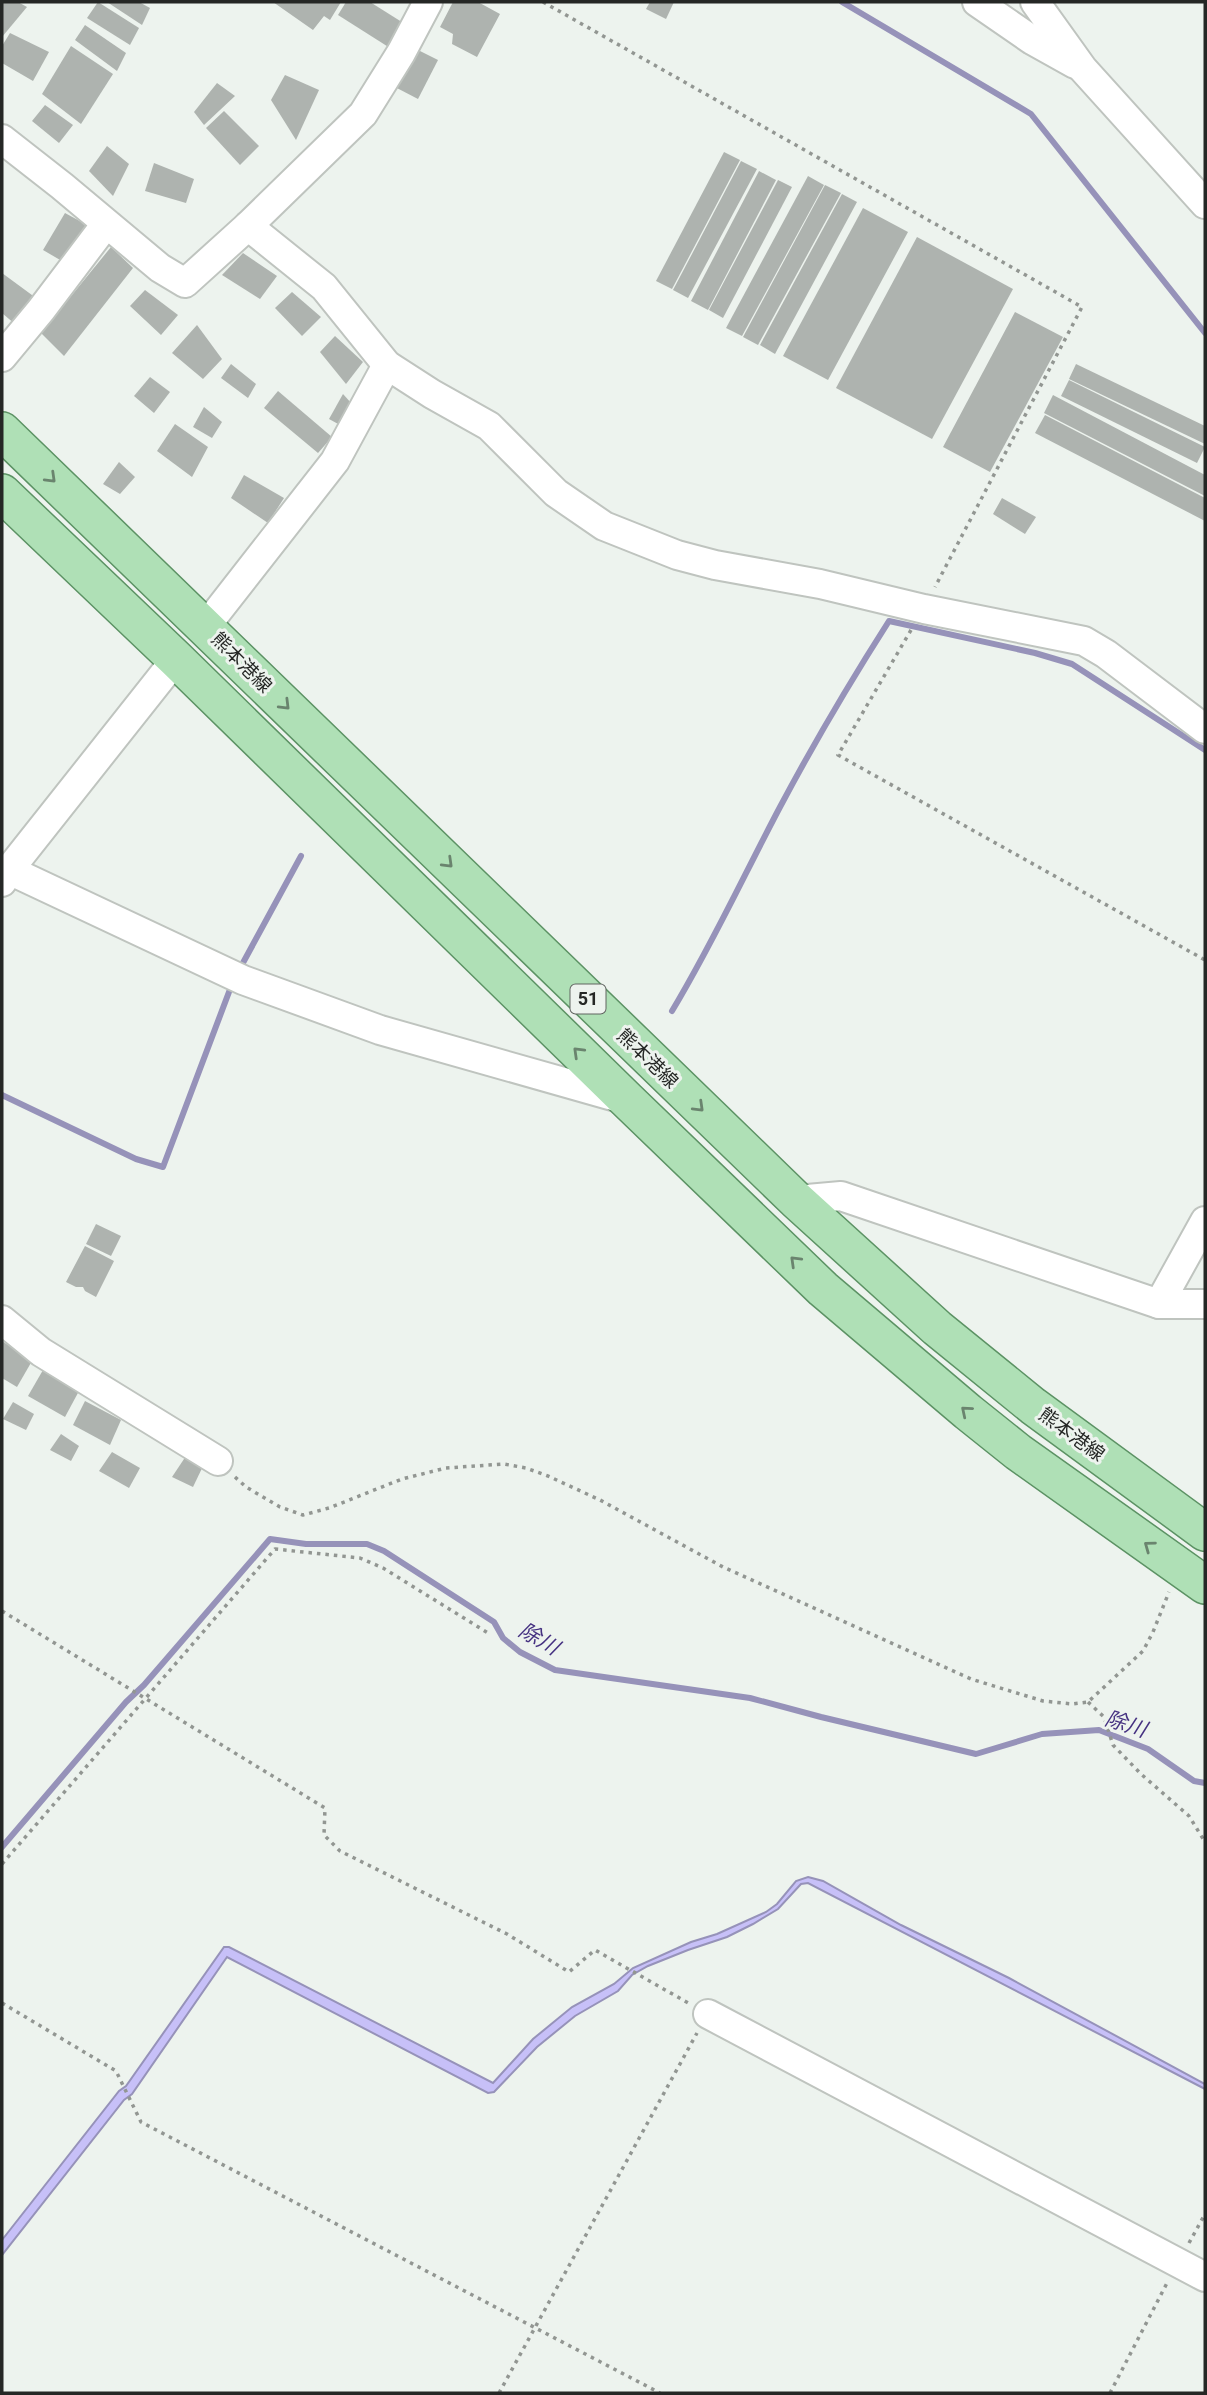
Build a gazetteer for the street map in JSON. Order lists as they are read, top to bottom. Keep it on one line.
{"streets":{"main road":["熊本港線","51"]},"water":["除川"]}
